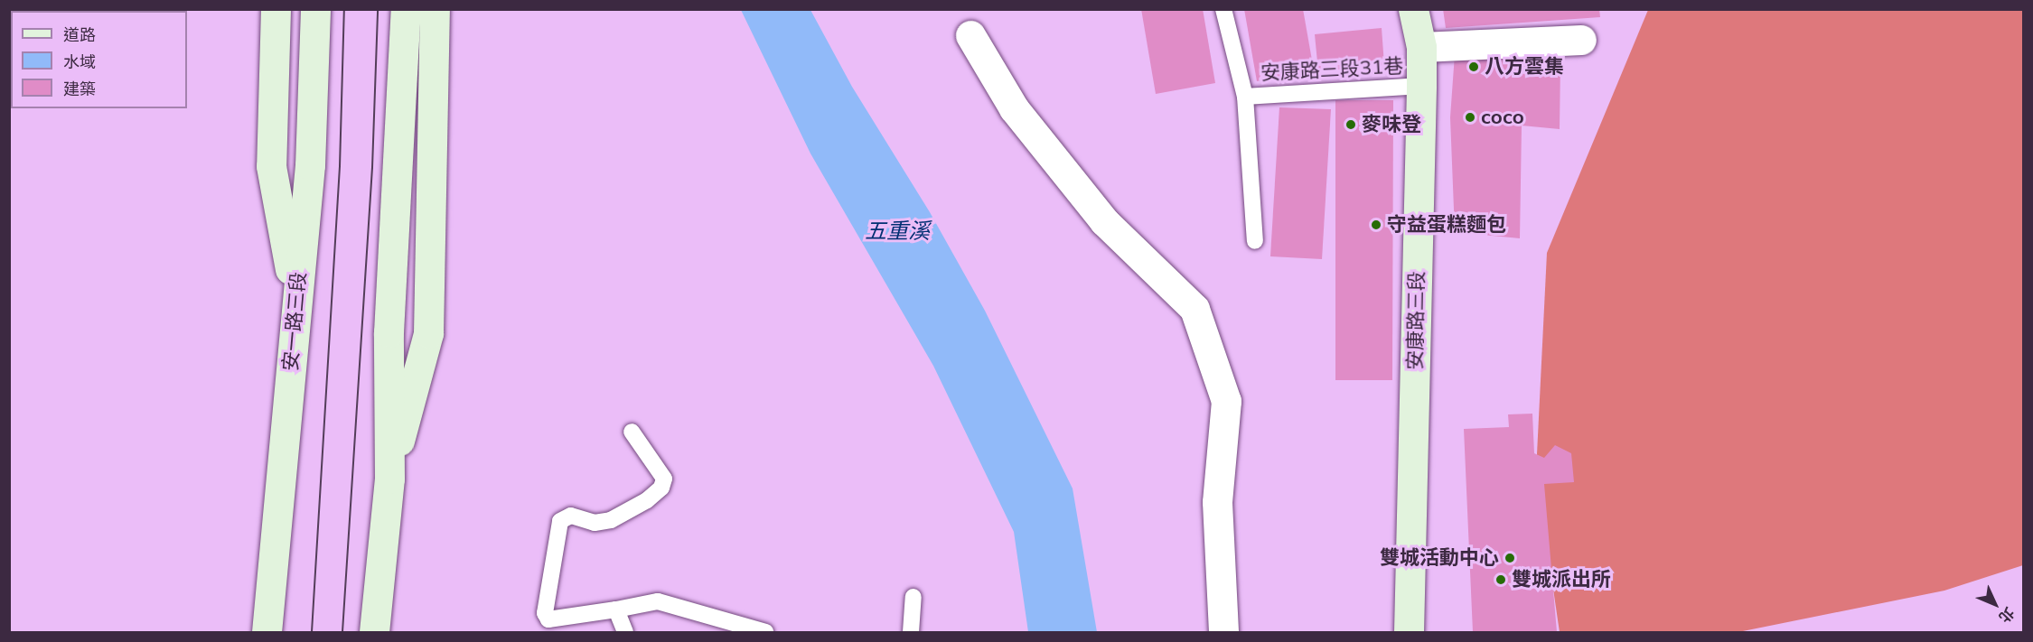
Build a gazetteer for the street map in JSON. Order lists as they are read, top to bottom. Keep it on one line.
{"streets":{"street":["安康路三段","安一路三段"],"lane":["安康路三段31巷"]},"crossings":[["安康路三段31巷","安康路三段"]],"water":["五重溪"],"places":["八方雲集","coco","麥味登","守益蛋糕麵包","雙城活動中心","雙城派出所"],"legend":["道路","水域","建築"],"north":"bottom right"}
